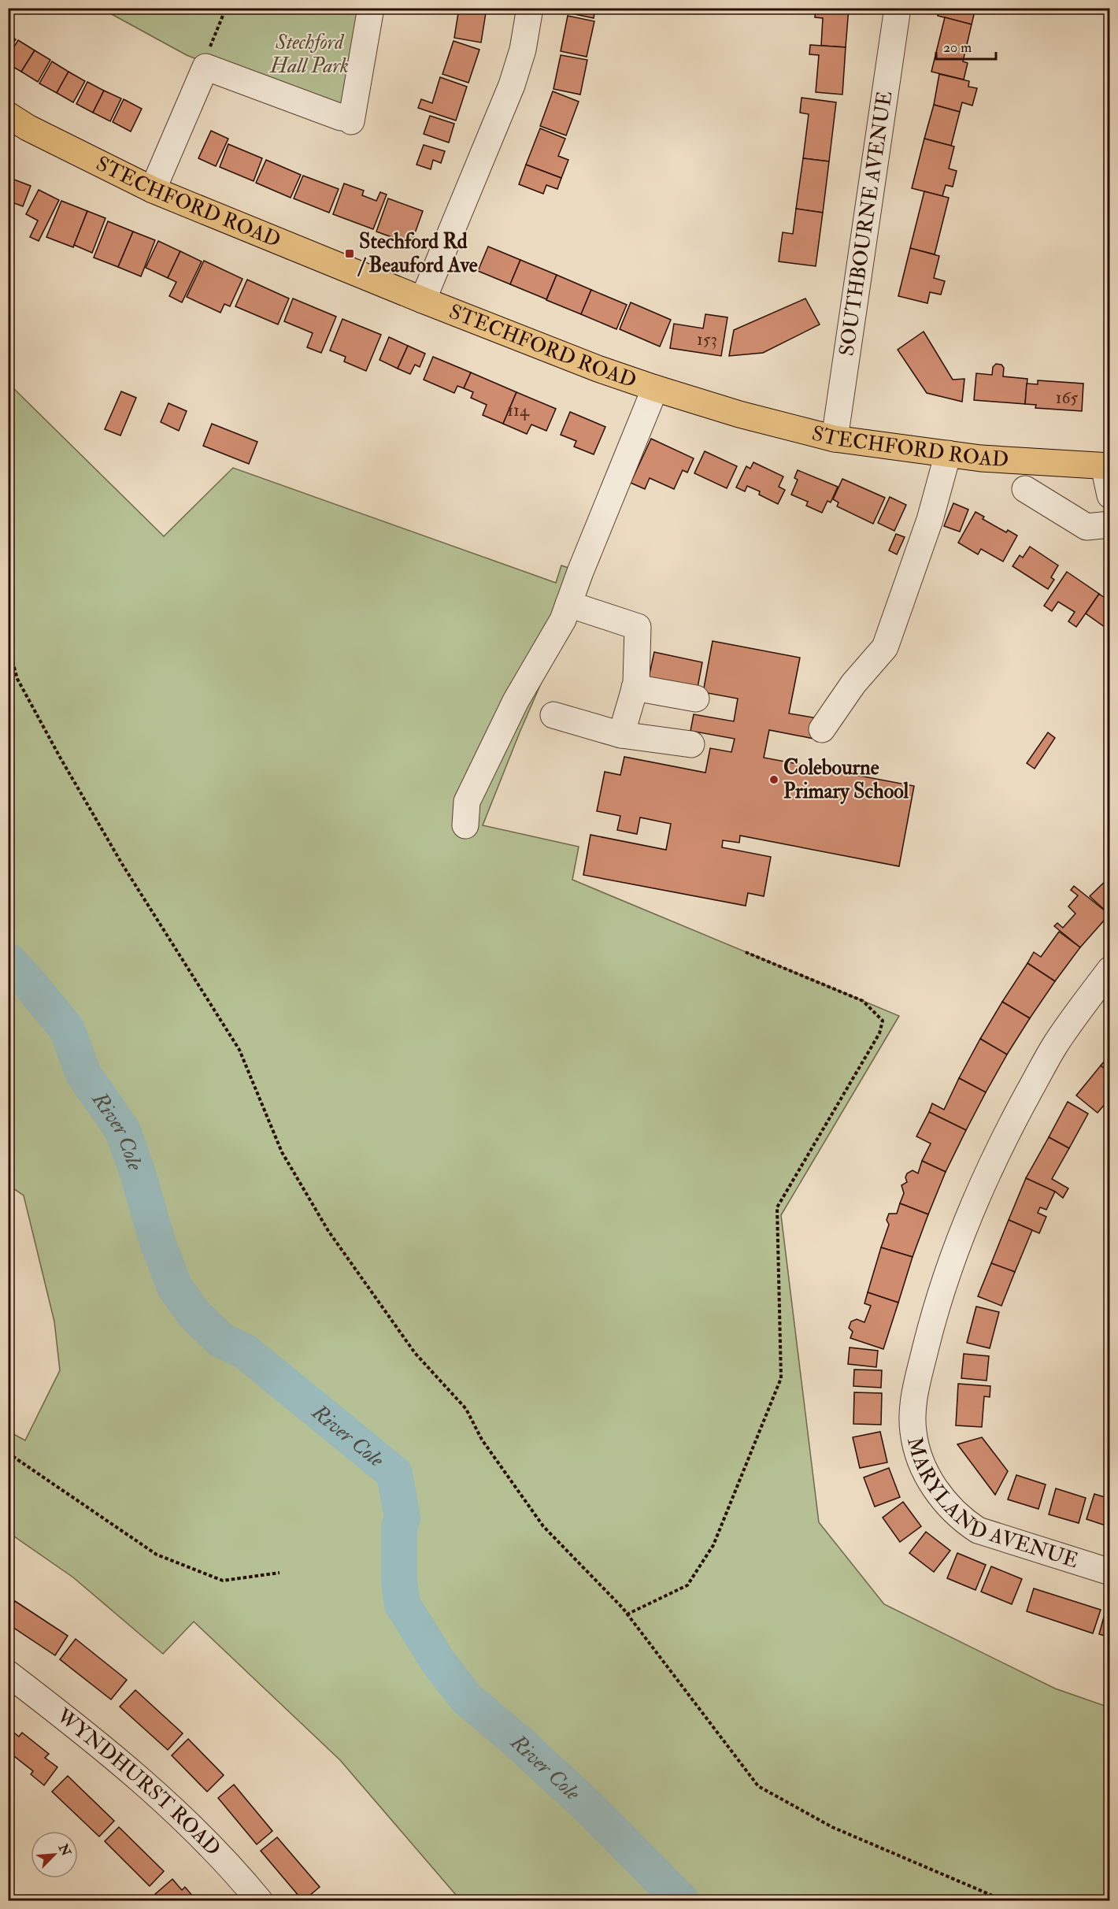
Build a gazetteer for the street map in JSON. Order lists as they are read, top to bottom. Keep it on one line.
{"streets":{"main road":["STECHFORD ROAD"],"street":["SOUTHBOURNE AVENUE","MARYLAND AVENUE","WYNDHURST ROAD"]},"crossings":[["STECHFORD ROAD","SOUTHBOURNE AVENUE"]],"water":["River Cole"],"parks":["Stechford Hall Park"],"places":{"transit":["Stechford Rd / Beauford Ave"],"other":["Colebourne Primary School"]},"house_numbers":["153","165","114"],"scale_bar":"20 m","north":"top right"}
